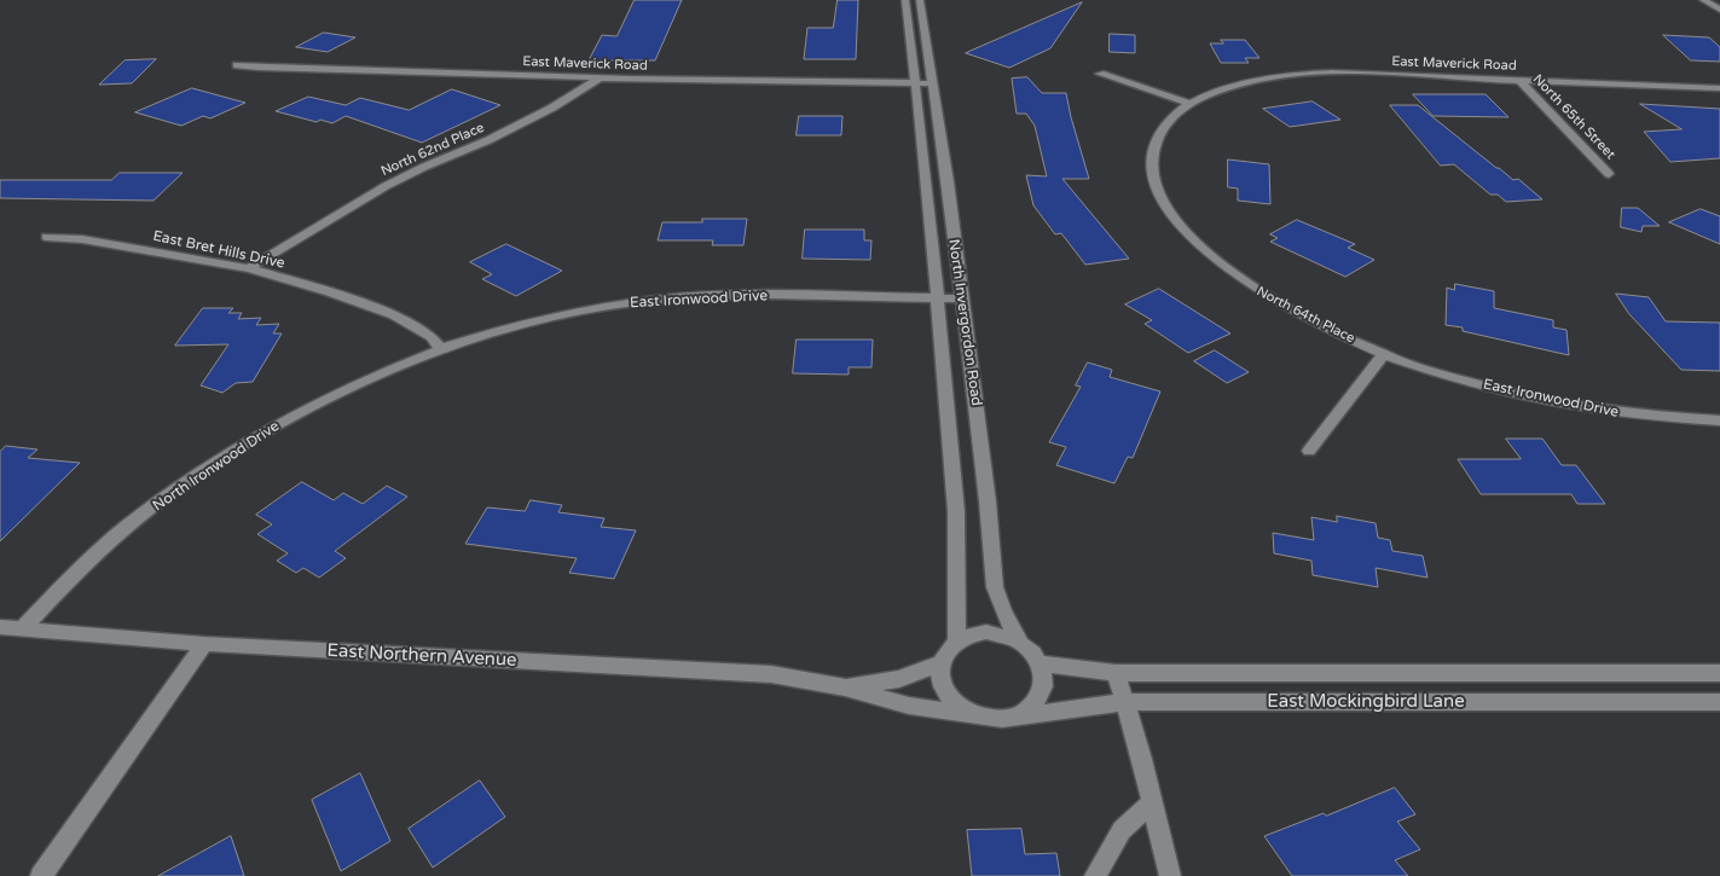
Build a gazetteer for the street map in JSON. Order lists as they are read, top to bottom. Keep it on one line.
{"streets":{"street":["East Maverick Road","North 65th Street","North 62nd Place","East Bret Hills Drive","East Ironwood Drive","North 64th Place","North Invergordon Road","North Ironwood Drive","East Northern Avenue","East Mockingbird Lane"]},"crossings":[["East Maverick Road","North 65th Street"],["East Maverick Road","North 62nd Place"],["East Maverick Road","North 64th Place"],["East Maverick Road","North Invergordon Road"],["North 62nd Place","East Bret Hills Drive"],["East Bret Hills Drive","East Ironwood Drive"],["East Bret Hills Drive","North Ironwood Drive"],["East Ironwood Drive","North 64th Place"],["East Ironwood Drive","North Invergordon Road"],["East Ironwood Drive","North Ironwood Drive"],["North Invergordon Road","East Northern Avenue"],["North Invergordon Road","East Mockingbird Lane"],["North Ironwood Drive","East Northern Avenue"],["East Northern Avenue","East Mockingbird Lane"]]}
